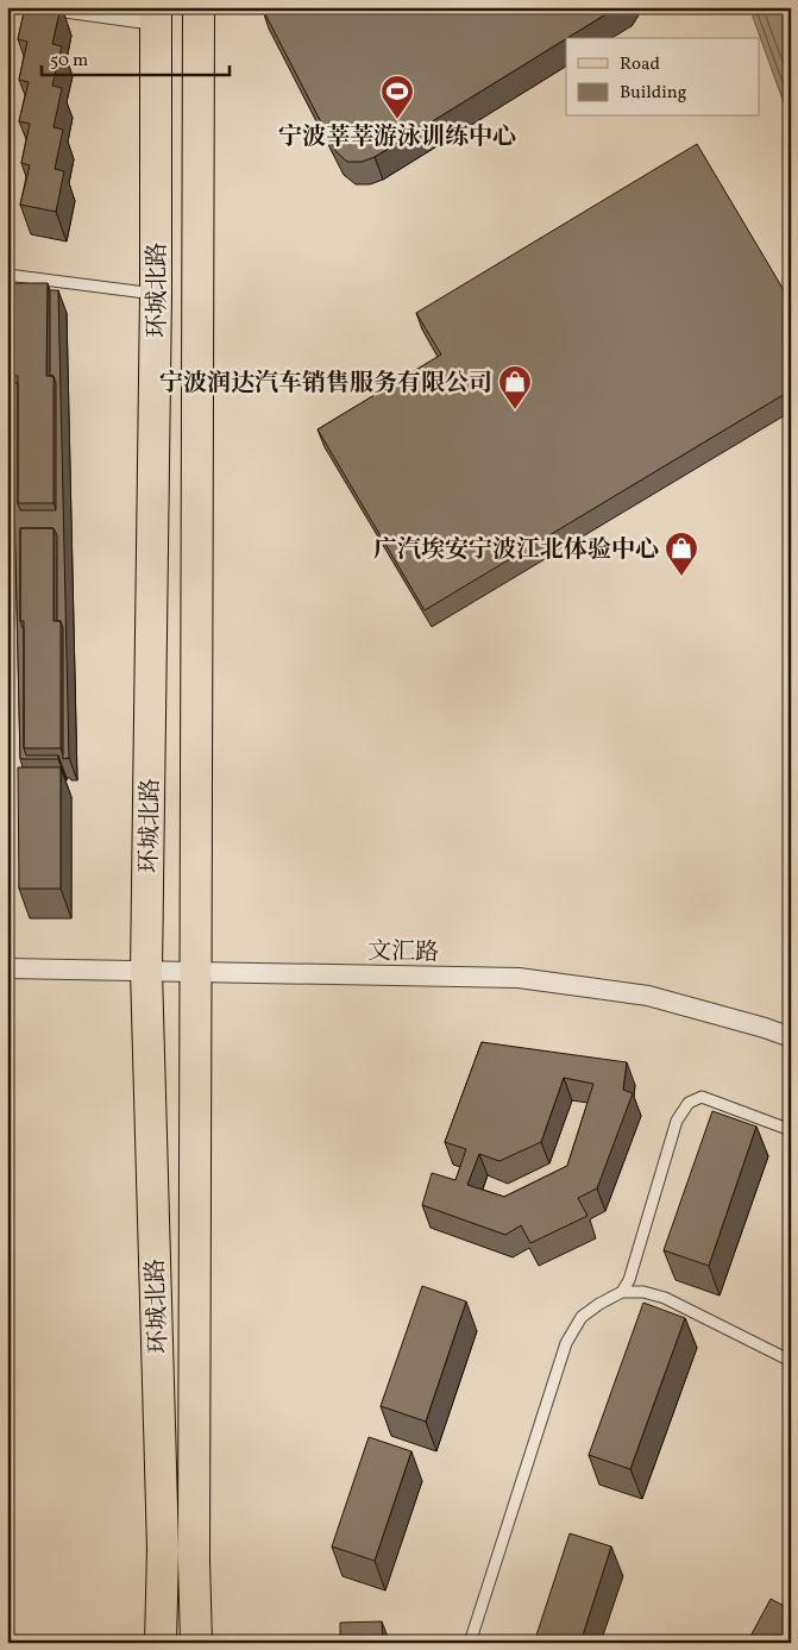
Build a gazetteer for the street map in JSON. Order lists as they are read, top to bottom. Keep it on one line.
{"streets":{"main road":["环城北路"],"street":["文汇路"]},"crossings":[["环城北路","文汇路"]],"places":{"sports":["宁波莘莘游泳训练中心"],"shop":["宁波润达汽车销售服务有限公司","广汽埃安宁波江北体验中心"]},"legend":["Road","Building"],"scale_bar":"50 m"}
